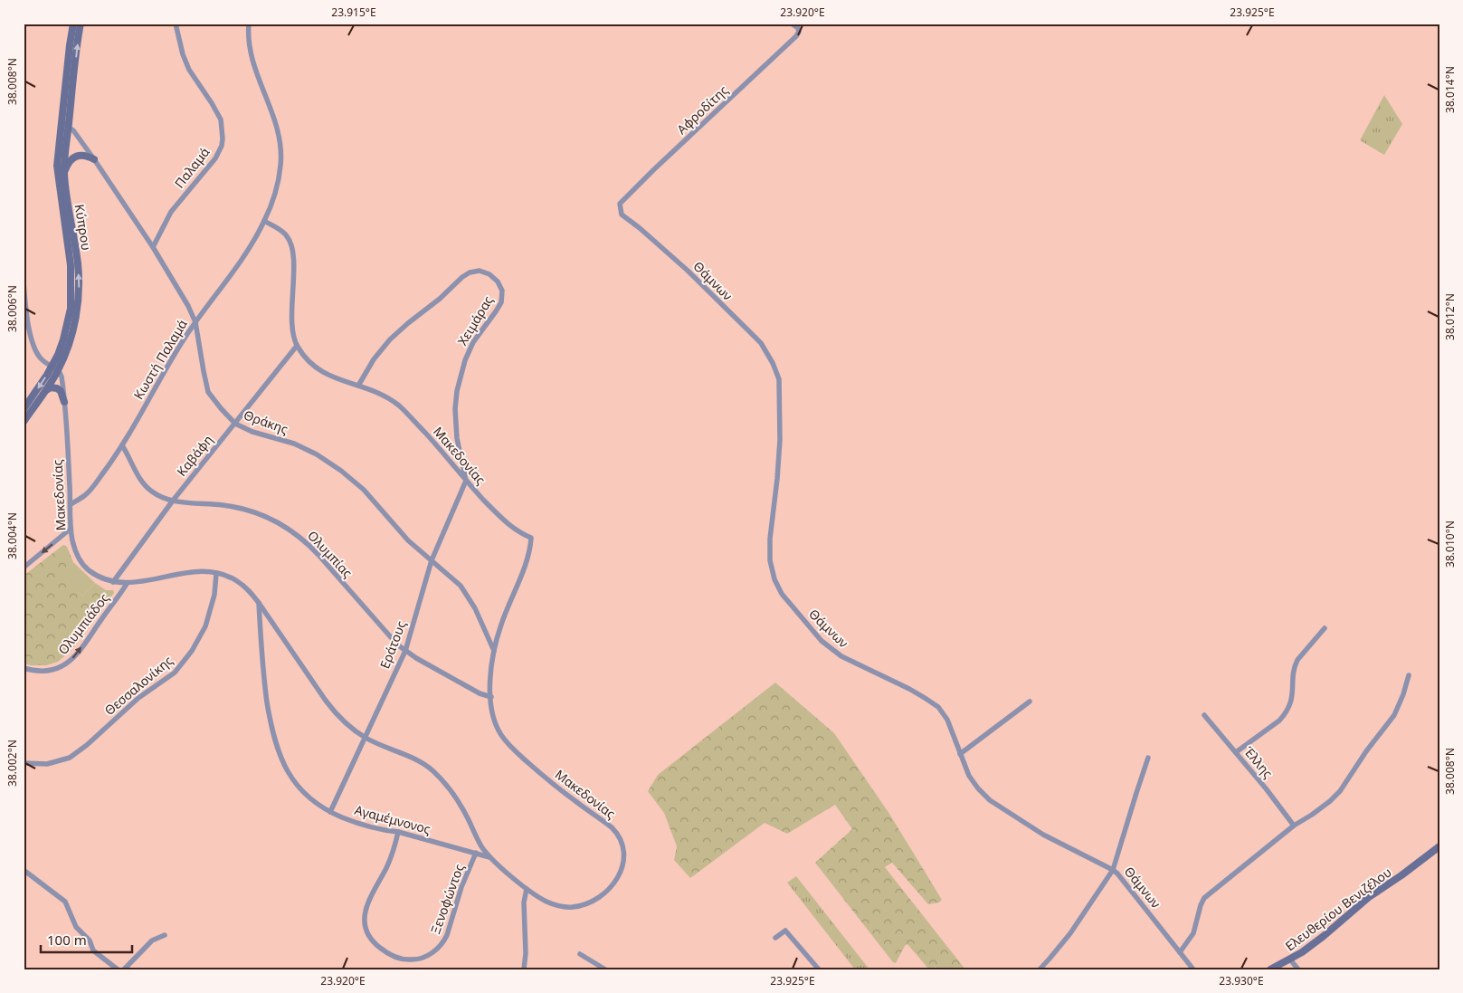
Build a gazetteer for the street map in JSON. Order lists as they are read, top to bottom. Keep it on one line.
{"streets":{"main road":["Κύπρου","Ελευθερίου Βενιζέλου"],"street":["Αφροδίτης","Παλαμά","Θάμνων","Χειμάρας","Κωστή Παλαμά","Θράκης","Καβάφη","Μακεδονίας","Ολυμπίας","Ολυμπιάδος","Εράτους","Θεσσαλονίκης","Έλλης","Αγαμέμνονος","Ξενοφώντος"]},"crossings":[["Αφροδίτης","Θάμνων"],["Παλαμά","Θράκης"],["Κύπρου","Θράκης"],["Κύπρου","Μακεδονίας"],["Χειμάρας","Μακεδονίας"],["Χειμάρας","Εράτους"],["Κωστή Παλαμά","Θράκης"],["Κωστή Παλαμά","Μακεδονίας"],["Κωστή Παλαμά","Ολυμπίας"],["Θράκης","Καβάφη"],["Θράκης","Μακεδονίας"],["Θράκης","Εράτους"],["Καβάφη","Μακεδονίας"],["Καβάφη","Ολυμπίας"],["Μακεδονίας","Ολυμπίας"],["Μακεδονίας","Ολυμπιάδος"],["Μακεδονίας","Εράτους"],["Μακεδονίας","Θεσσαλονίκης"],["Μακεδονίας","Αγαμέμνονος"],["Ολυμπίας","Εράτους"],["Εράτους","Αγαμέμνονος"],["Αγαμέμνονος","Ξενοφώντος"]],"one_way":["Ολυμπιάδος"],"scale_bar":"100 m","coordinates":["23.915°E","23.920°E","23.925°E","38.008°N","38.014°N","38.006°N","38.012°N","38.004°N","38.010°N","38.002°N","23.930°E"]}
